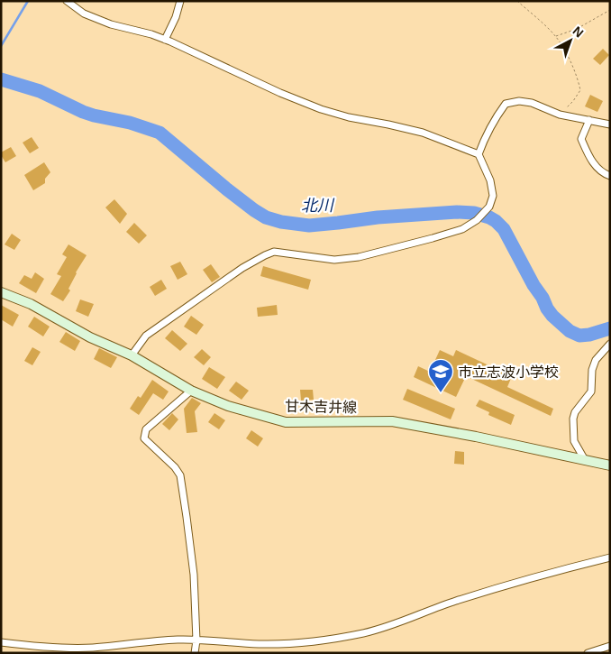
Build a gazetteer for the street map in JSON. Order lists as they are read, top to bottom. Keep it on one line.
{"streets":{"main road":["甘木吉井線"]},"water":["北川"],"places":{"school or university":["市立志波小学校"]},"north":"top right"}
